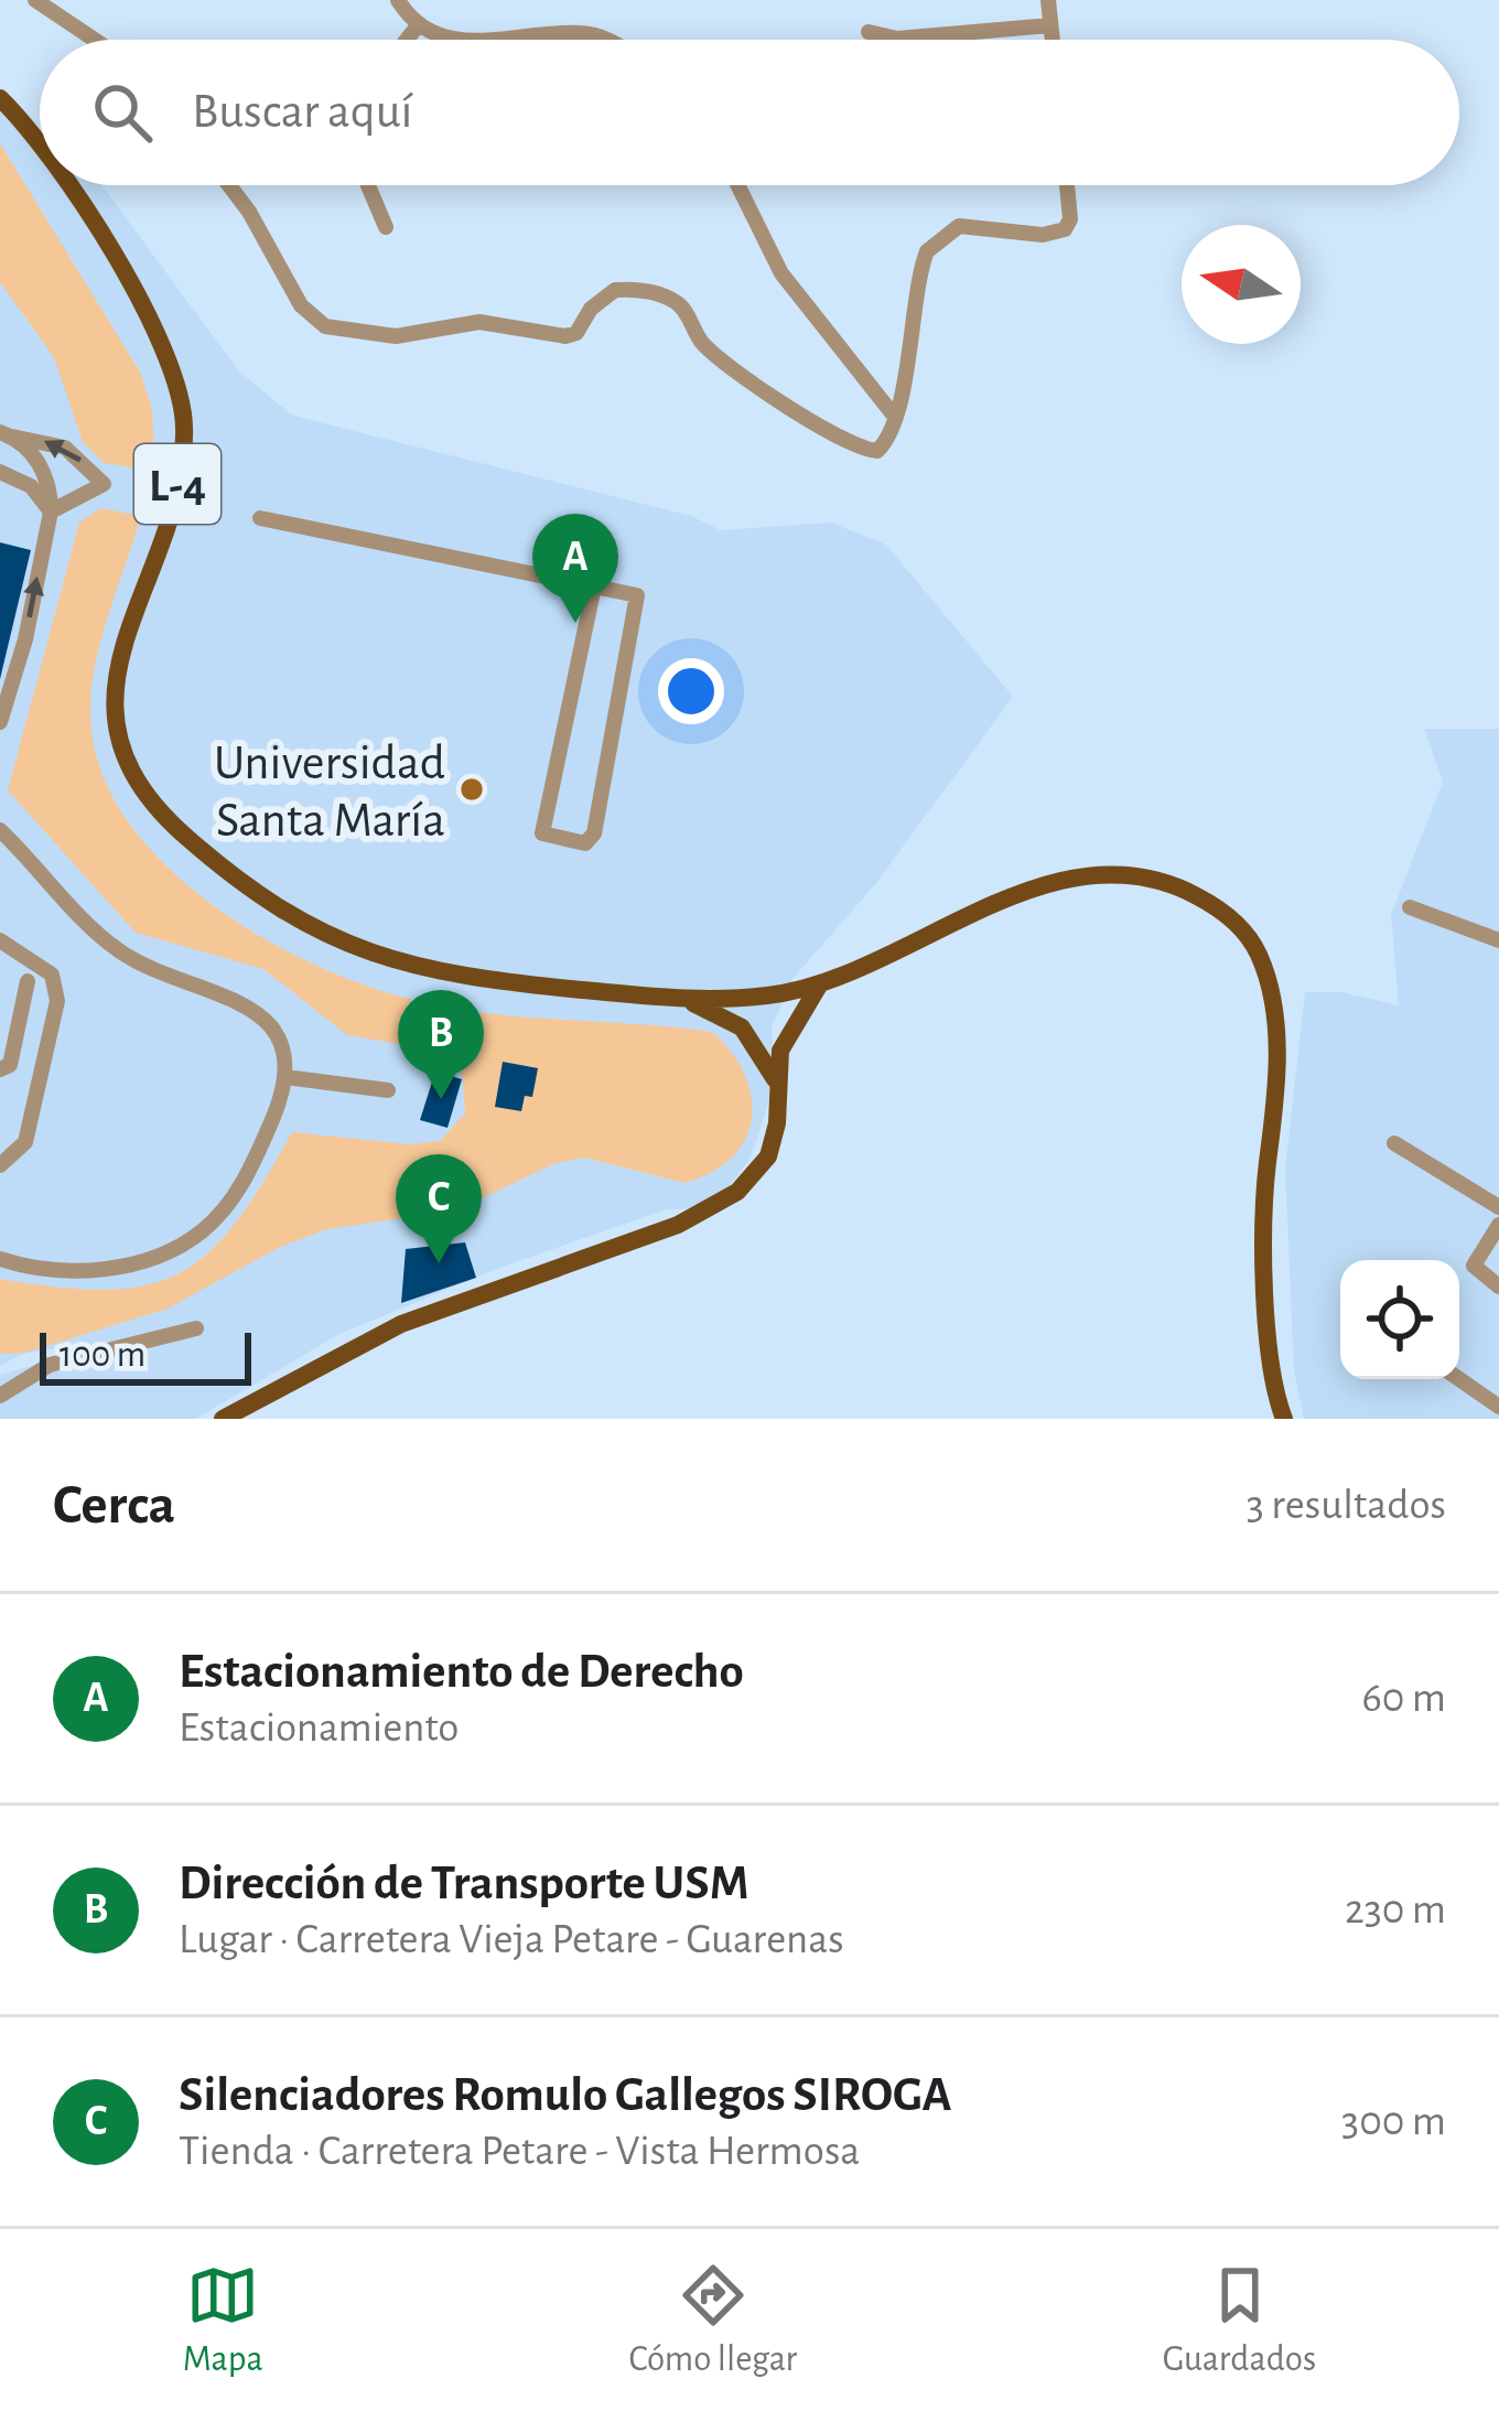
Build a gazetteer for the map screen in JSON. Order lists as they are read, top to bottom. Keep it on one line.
{"streets":{"main road":["L-4"]},"places":["Universidad Santa María"],"scale_bar":"100 m","north":"left","page":{"search":"Buscar aquí","pins":["A","B","C"],"scale":"100 m","heading":["Cerca","3 resultados"],"list":[{"mark":"A","name":"Estacionamiento de Derecho","note":"Estacionamiento","value":"60 m"},{"mark":"B","name":"Dirección de Transporte USM","note":"Lugar · Carretera Vieja Petare - Guarenas","value":"230 m"},{"mark":"C","name":"Silenciadores Romulo Gallegos SIROGA","note":"Tienda · Carretera Petare - Vista Hermosa","value":"300 m"}],"nav":["Mapa","Cómo llegar","Guardados"]}}
